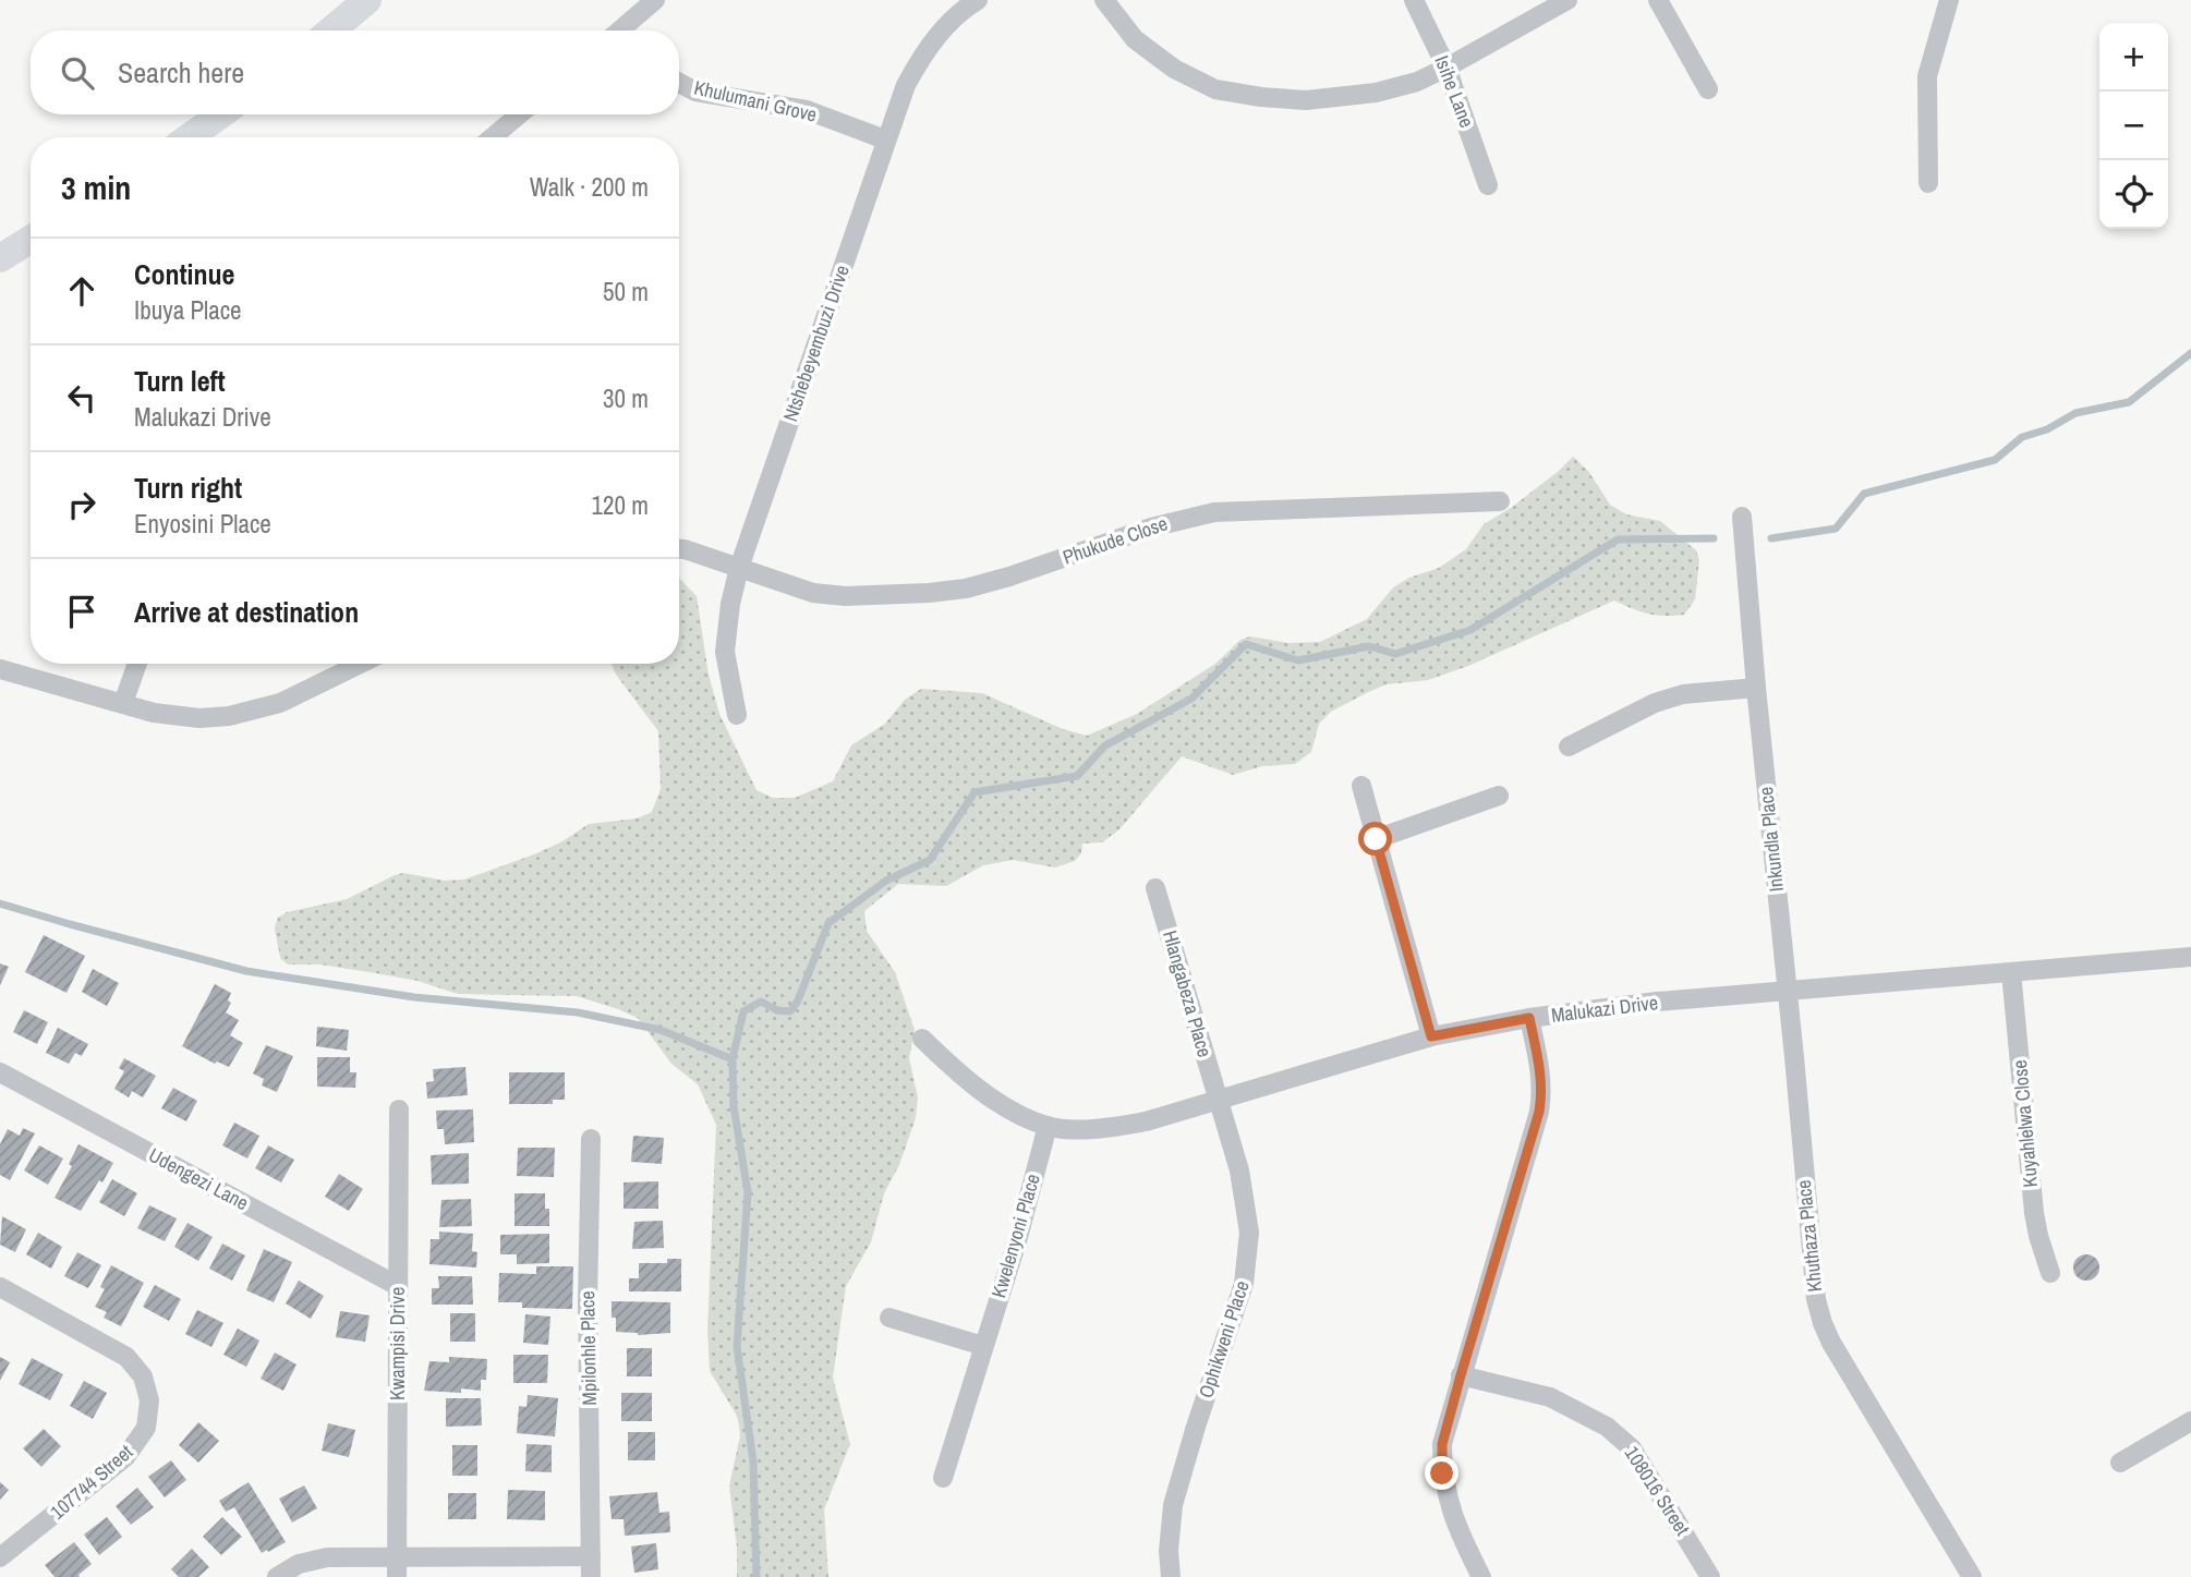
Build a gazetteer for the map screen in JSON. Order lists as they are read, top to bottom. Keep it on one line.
{"streets":{"street":["Isihe Lane","Khulumani Grove","Ntshebeyembuzi Drive","Phukude Close","Inkundla Place","Hlangabeza Place","Malukazi Drive","Kuyahlelwa Close","Udengezi Lane","Kwelenyoni Place","Khuthaza Place","Ophikweni Place","Kwampisi Drive","Mpilonhle Place","107744 Street","108016 Street"]},"crossings":[["Khulumani Grove","Ntshebeyembuzi Drive"],["Ntshebeyembuzi Drive","Phukude Close"],["Inkundla Place","Malukazi Drive"],["Inkundla Place","Khuthaza Place"],["Hlangabeza Place","Malukazi Drive"],["Hlangabeza Place","Ophikweni Place"],["Malukazi Drive","Kuyahlelwa Close"],["Malukazi Drive","Kwelenyoni Place"],["Malukazi Drive","Khuthaza Place"],["Malukazi Drive","Ophikweni Place"],["Udengezi Lane","Kwampisi Drive"]],"page":{"map_buttons":["+","−"],"search":"Search here","heading":["3 min","Walk · 200 m"],"list":[["Continue","Ibuya Place","50 m"],["Turn left","Malukazi Drive","30 m"],["Turn right","Enyosini Place","120 m"],"Arrive at destination"]}}
